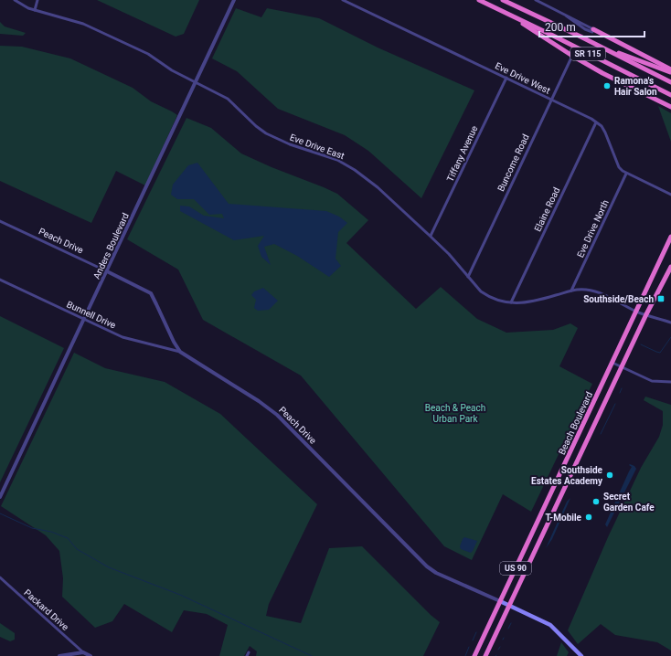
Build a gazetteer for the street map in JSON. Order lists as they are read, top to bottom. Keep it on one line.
{"streets":{"highway":["SR 115","Beach Boulevard","US 90"],"main road":["Peach Drive"],"street":["Eve Drive West","Eve Drive East","Tiffany Avenue","Buncome Road","Elaine Road","Eve Drive North","Anders Boulevard","Bunnell Drive","Packard Drive"]},"crossings":[["Eve Drive West","Tiffany Avenue"],["Eve Drive West","Buncome Road"],["Eve Drive West","Elaine Road"],["Eve Drive West","Eve Drive North"],["Eve Drive East","Tiffany Avenue"],["Eve Drive East","Buncome Road"],["Eve Drive East","Elaine Road"],["Eve Drive East","Eve Drive North"],["Eve Drive East","Anders Boulevard"],["Eve Drive East","Beach Boulevard"],["Eve Drive East","US 90"],["Peach Drive","Anders Boulevard"],["Peach Drive","Bunnell Drive"],["Peach Drive","Beach Boulevard"],["Peach Drive","US 90"],["Anders Boulevard","Bunnell Drive"]],"parks":["Beach & Peach Urban Park"],"places":{"other":["Ramona's Hair Salon","Southside Estates Academy","Secret Garden Cafe","T-Mobile"],"transit":["Southside/Beach"]},"scale_bar":"200 m"}
